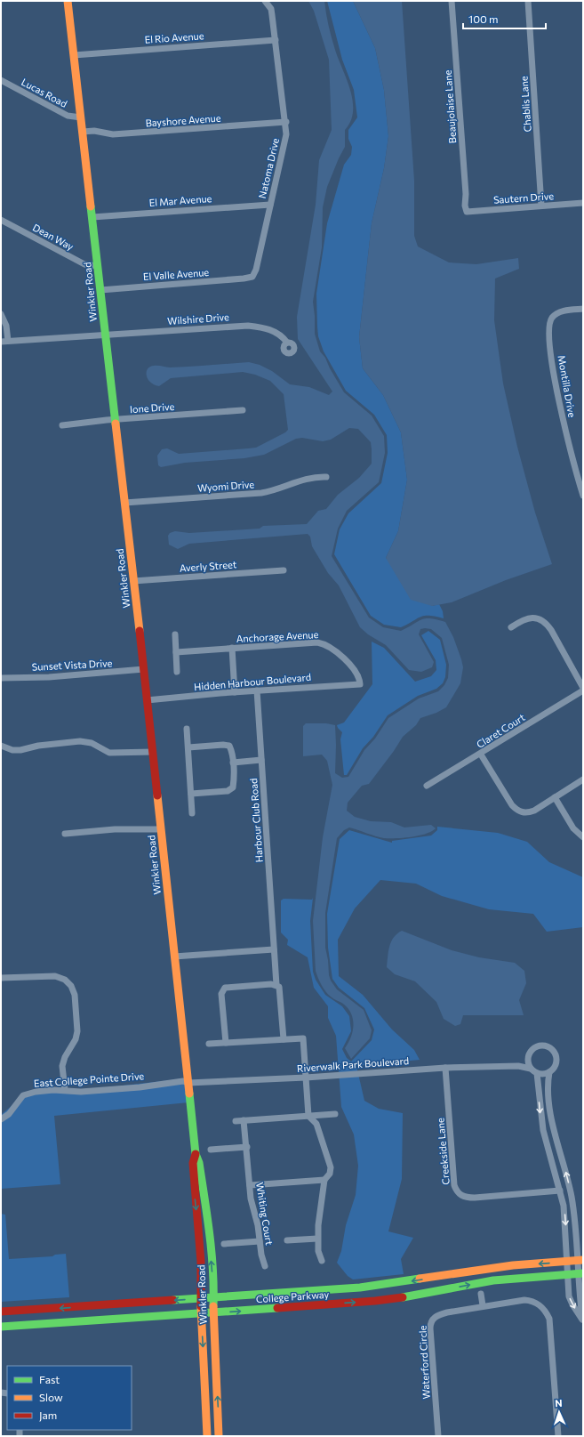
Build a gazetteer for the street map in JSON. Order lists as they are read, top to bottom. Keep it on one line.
{"streets":{"street":["El Rio Avenue","Lucas Road","Chablis Lane","Beaujolaise Lane","Bayshore Avenue","Natoma Drive","Sautern Drive","El Mar Avenue","Dean Way","El Valle Avenue","Winkler Road","Wilshire Drive","Montilla Drive","Ione Drive","Wyomi Drive","Averly Street","Anchorage Avenue","Sunset Vista Drive","Hidden Harbour Boulevard","Claret Court","Harbour Club Road","Riverwalk Park Boulevard","East College Pointe Drive","Creekside Lane","Whiting Court","College Parkway","Waterford Circle"]},"crossings":[["El Rio Avenue","Natoma Drive"],["El Rio Avenue","Winkler Road"],["Lucas Road","Winkler Road"],["Chablis Lane","Sautern Drive"],["Beaujolaise Lane","Sautern Drive"],["Bayshore Avenue","Natoma Drive"],["Bayshore Avenue","Winkler Road"],["Natoma Drive","El Mar Avenue"],["Natoma Drive","El Valle Avenue"],["El Mar Avenue","Winkler Road"],["Dean Way","Winkler Road"],["El Valle Avenue","Winkler Road"],["Winkler Road","Wilshire Drive"],["Winkler Road","Ione Drive"],["Winkler Road","Wyomi Drive"],["Winkler Road","Averly Street"],["Winkler Road","Sunset Vista Drive"],["Winkler Road","Hidden Harbour Boulevard"],["Winkler Road","Riverwalk Park Boulevard"],["Winkler Road","East College Pointe Drive"],["Winkler Road","College Parkway"],["Anchorage Avenue","Hidden Harbour Boulevard"],["Hidden Harbour Boulevard","Harbour Club Road"],["Riverwalk Park Boulevard","East College Pointe Drive"],["Riverwalk Park Boulevard","Creekside Lane"]],"legend":["Fast","Slow","Jam"],"scale_bar":"100 m","north":"top"}
